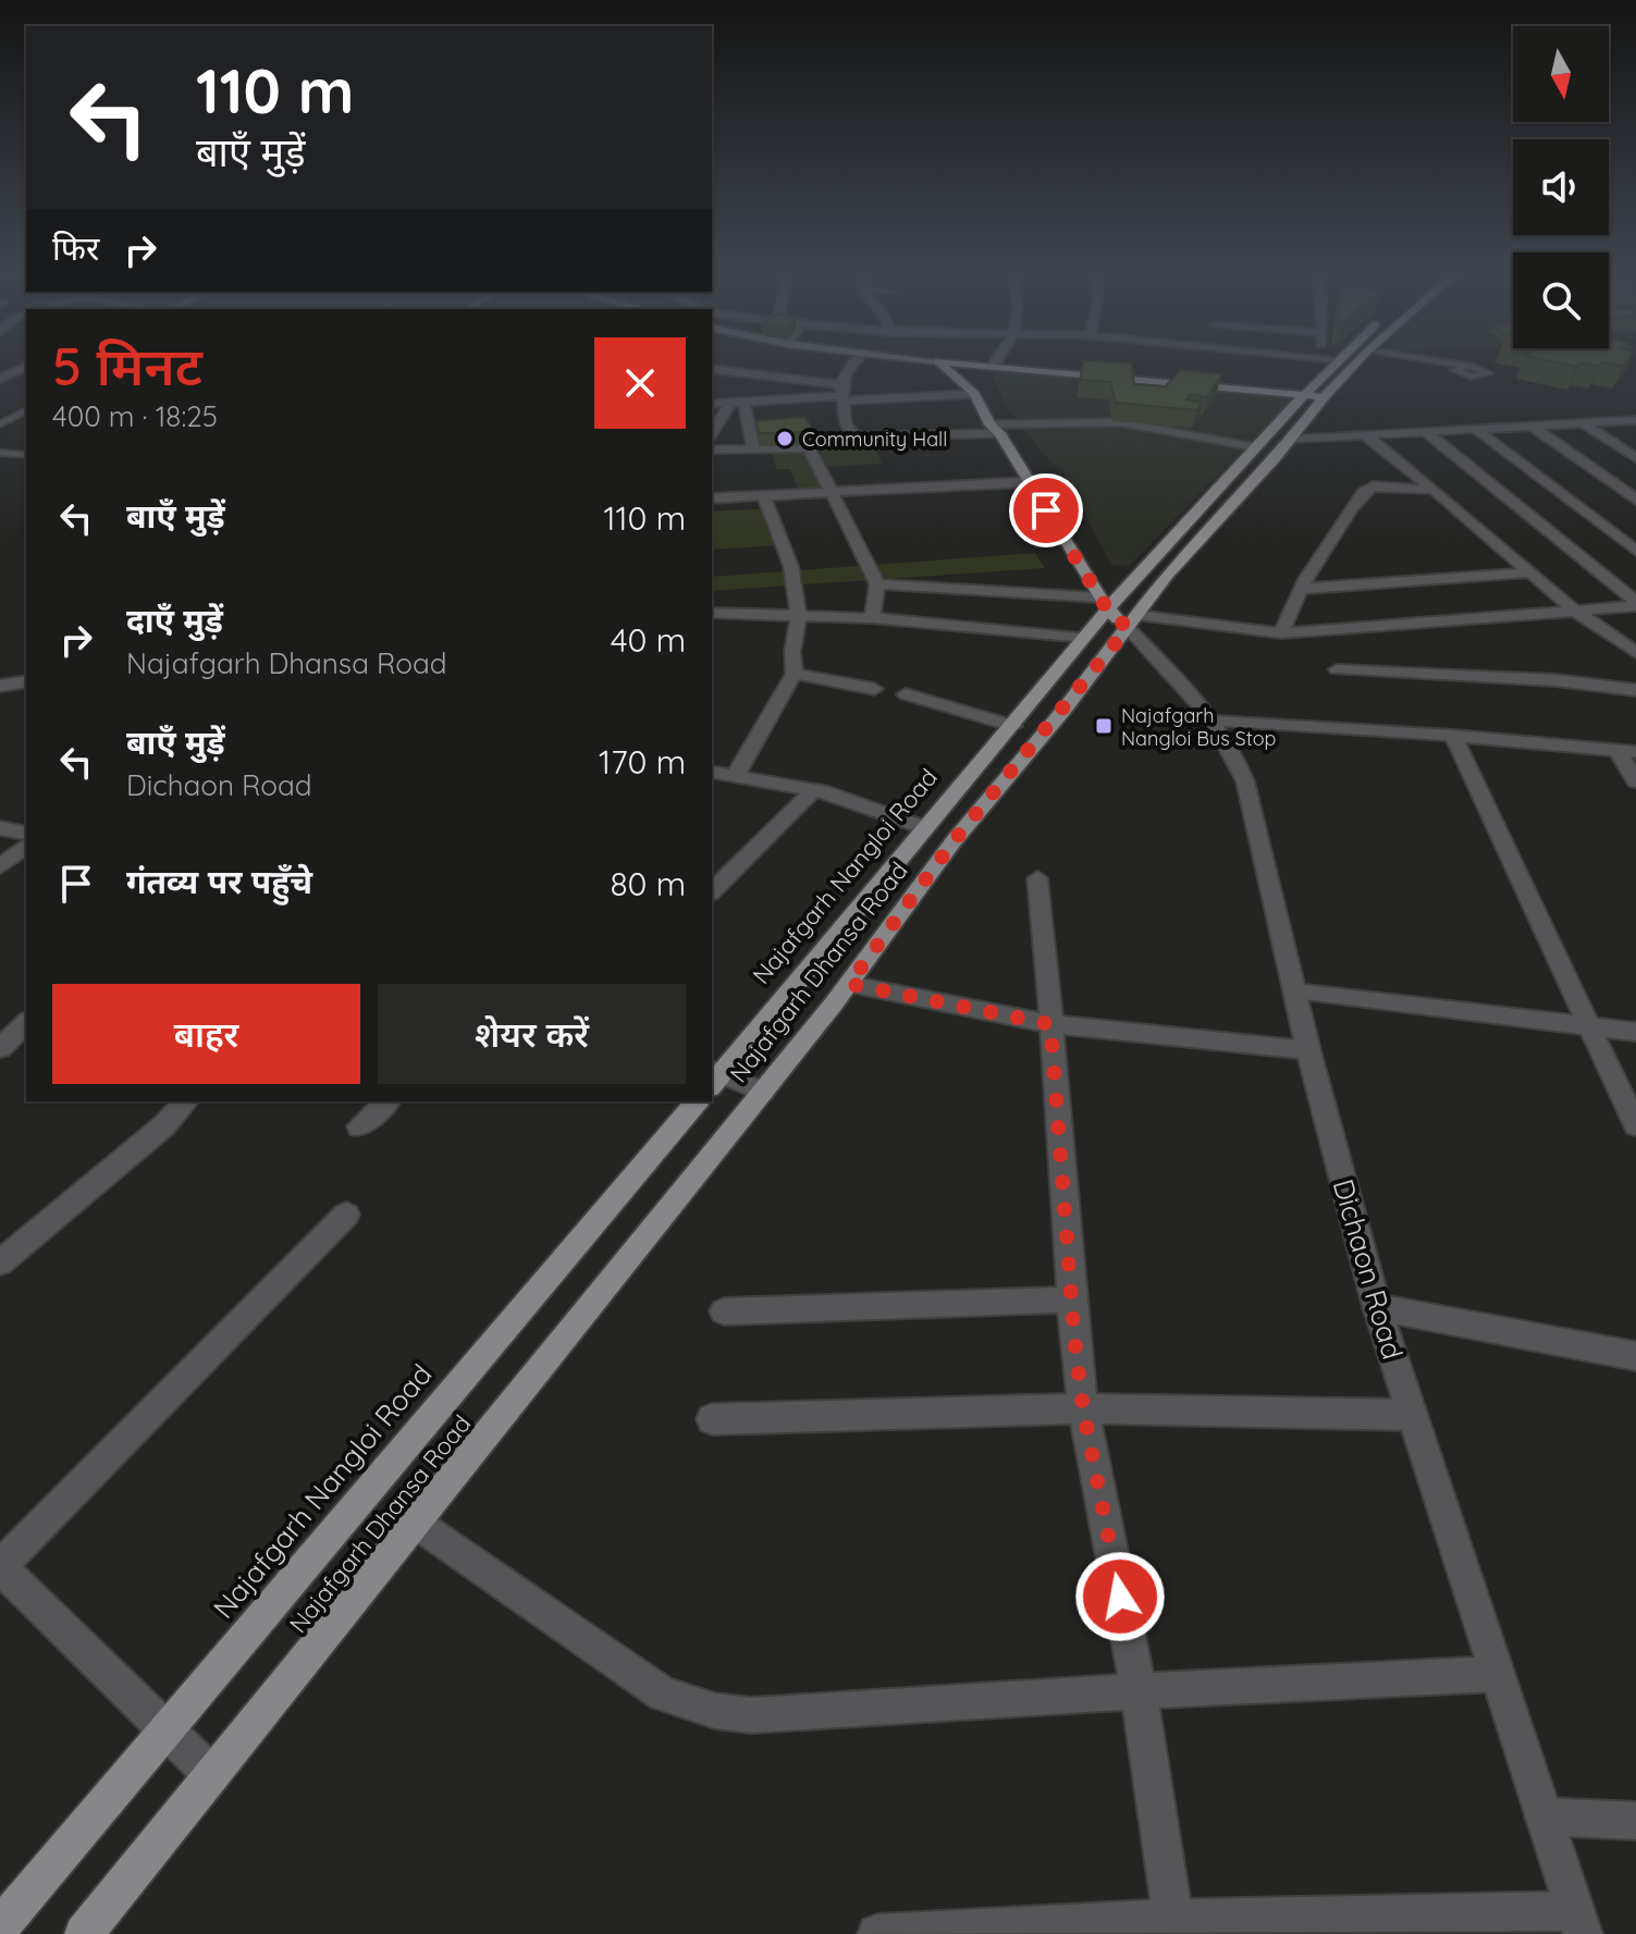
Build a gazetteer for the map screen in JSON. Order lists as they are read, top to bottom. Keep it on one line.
{"streets":{"main road":["Najafgarh Nangloi Road","Najafgarh Dhansa Road","Dichaon Road"]},"crossings":[["Najafgarh Nangloi Road","Najafgarh Dhansa Road"],["Najafgarh Nangloi Road","Dichaon Road"],["Najafgarh Dhansa Road","Dichaon Road"]],"places":{"other":["Community Hall"],"transit":["Najafgarh Nangloi Bus Stop"]},"north":"bottom","page":{"turn":["110 m","बाएँ मुड़ें"],"then":"फिर","heading":["5 मिनट","400 m · 18:25"],"list":[{"name":"बाएँ मुड़ें","value":"110 m"},{"name":"दाएँ मुड़ें","note":"Najafgarh Dhansa Road","value":"40 m"},{"name":"बाएँ मुड़ें","note":"Dichaon Road","value":"170 m"},{"name":"गंतव्य पर पहुँचे","value":"80 m"}],"buttons":["बाहर","शेयर करें"]}}
